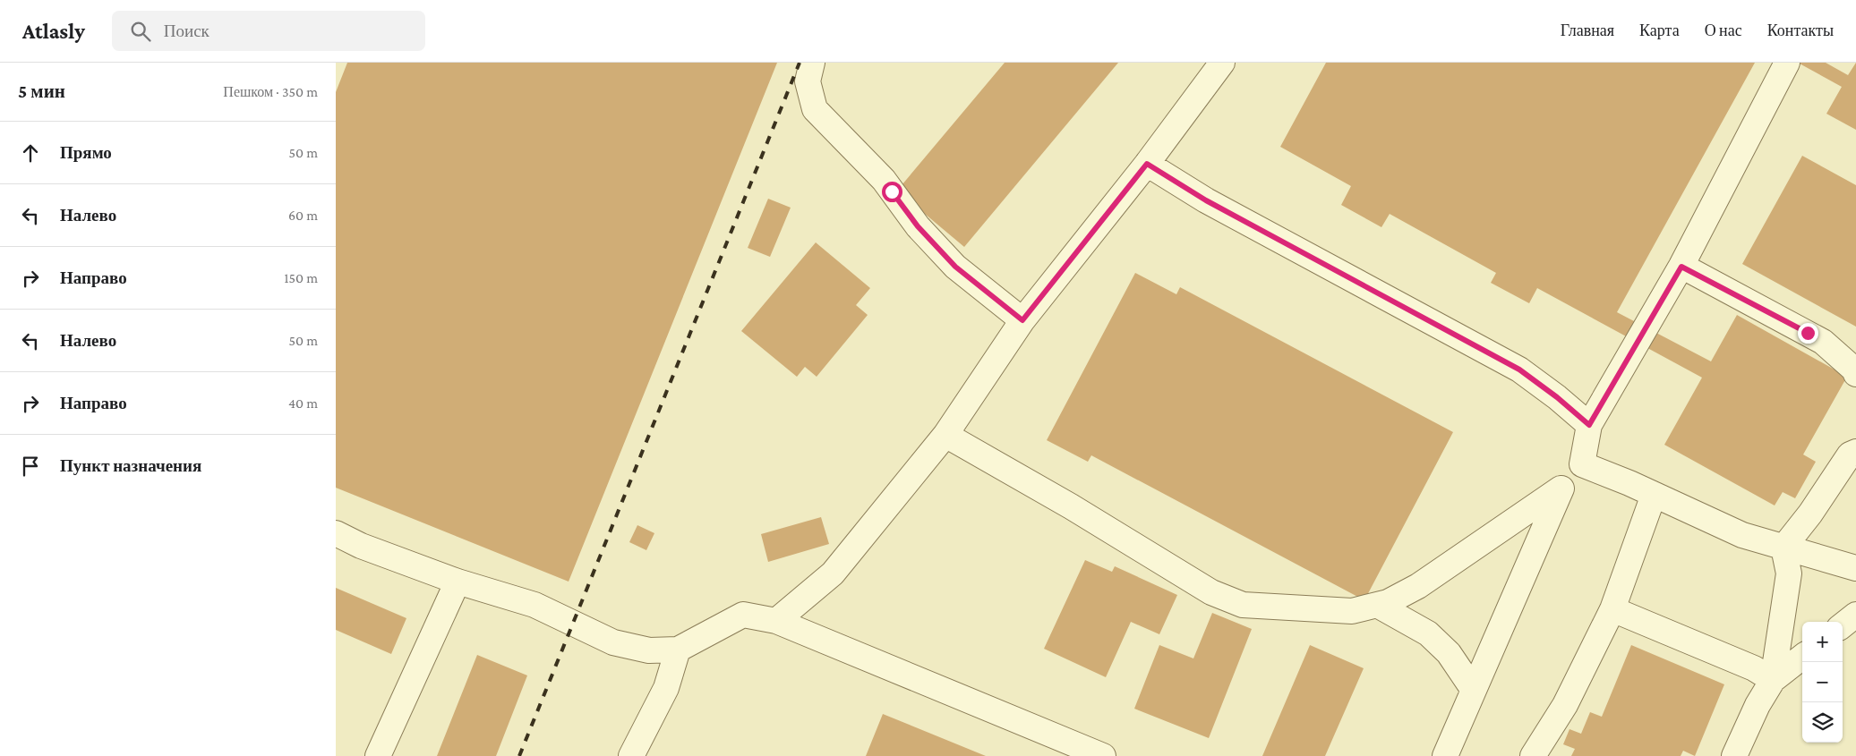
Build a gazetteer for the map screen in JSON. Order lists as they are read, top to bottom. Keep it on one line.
{"page":{"header":"Atlasly","search":"Поиск","nav":["Главная","Карта","О нас","Контакты"],"heading":["5 мин","Пешком · 350 m"],"list":[["Прямо","50 m"],["Налево","60 m"],["Направо","150 m"],["Налево","50 m"],["Направо","40 m"],"Пункт назначения"],"map_buttons":["+","−"]}}
